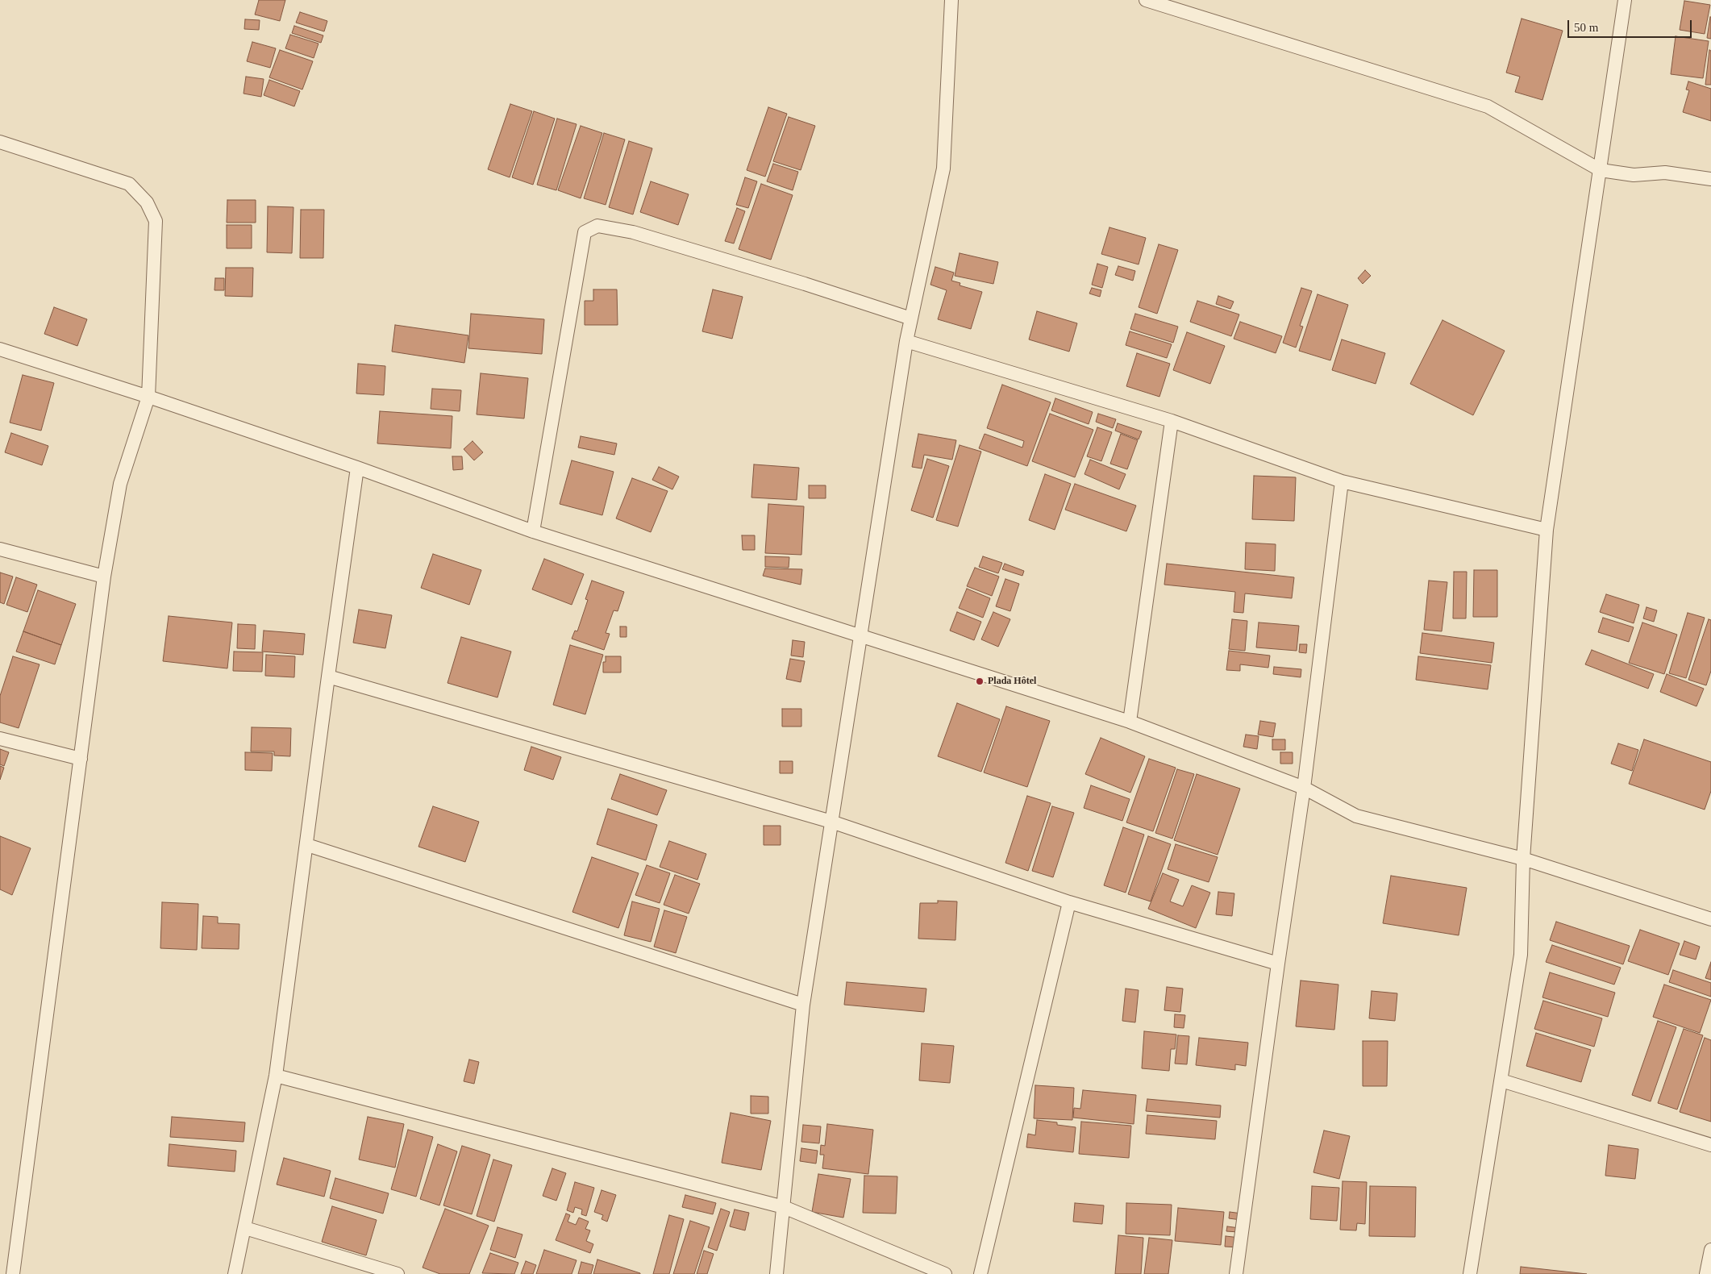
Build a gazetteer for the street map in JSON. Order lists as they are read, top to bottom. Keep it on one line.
{"places":["Plada Hôtel"],"scale_bar":"50 m"}
